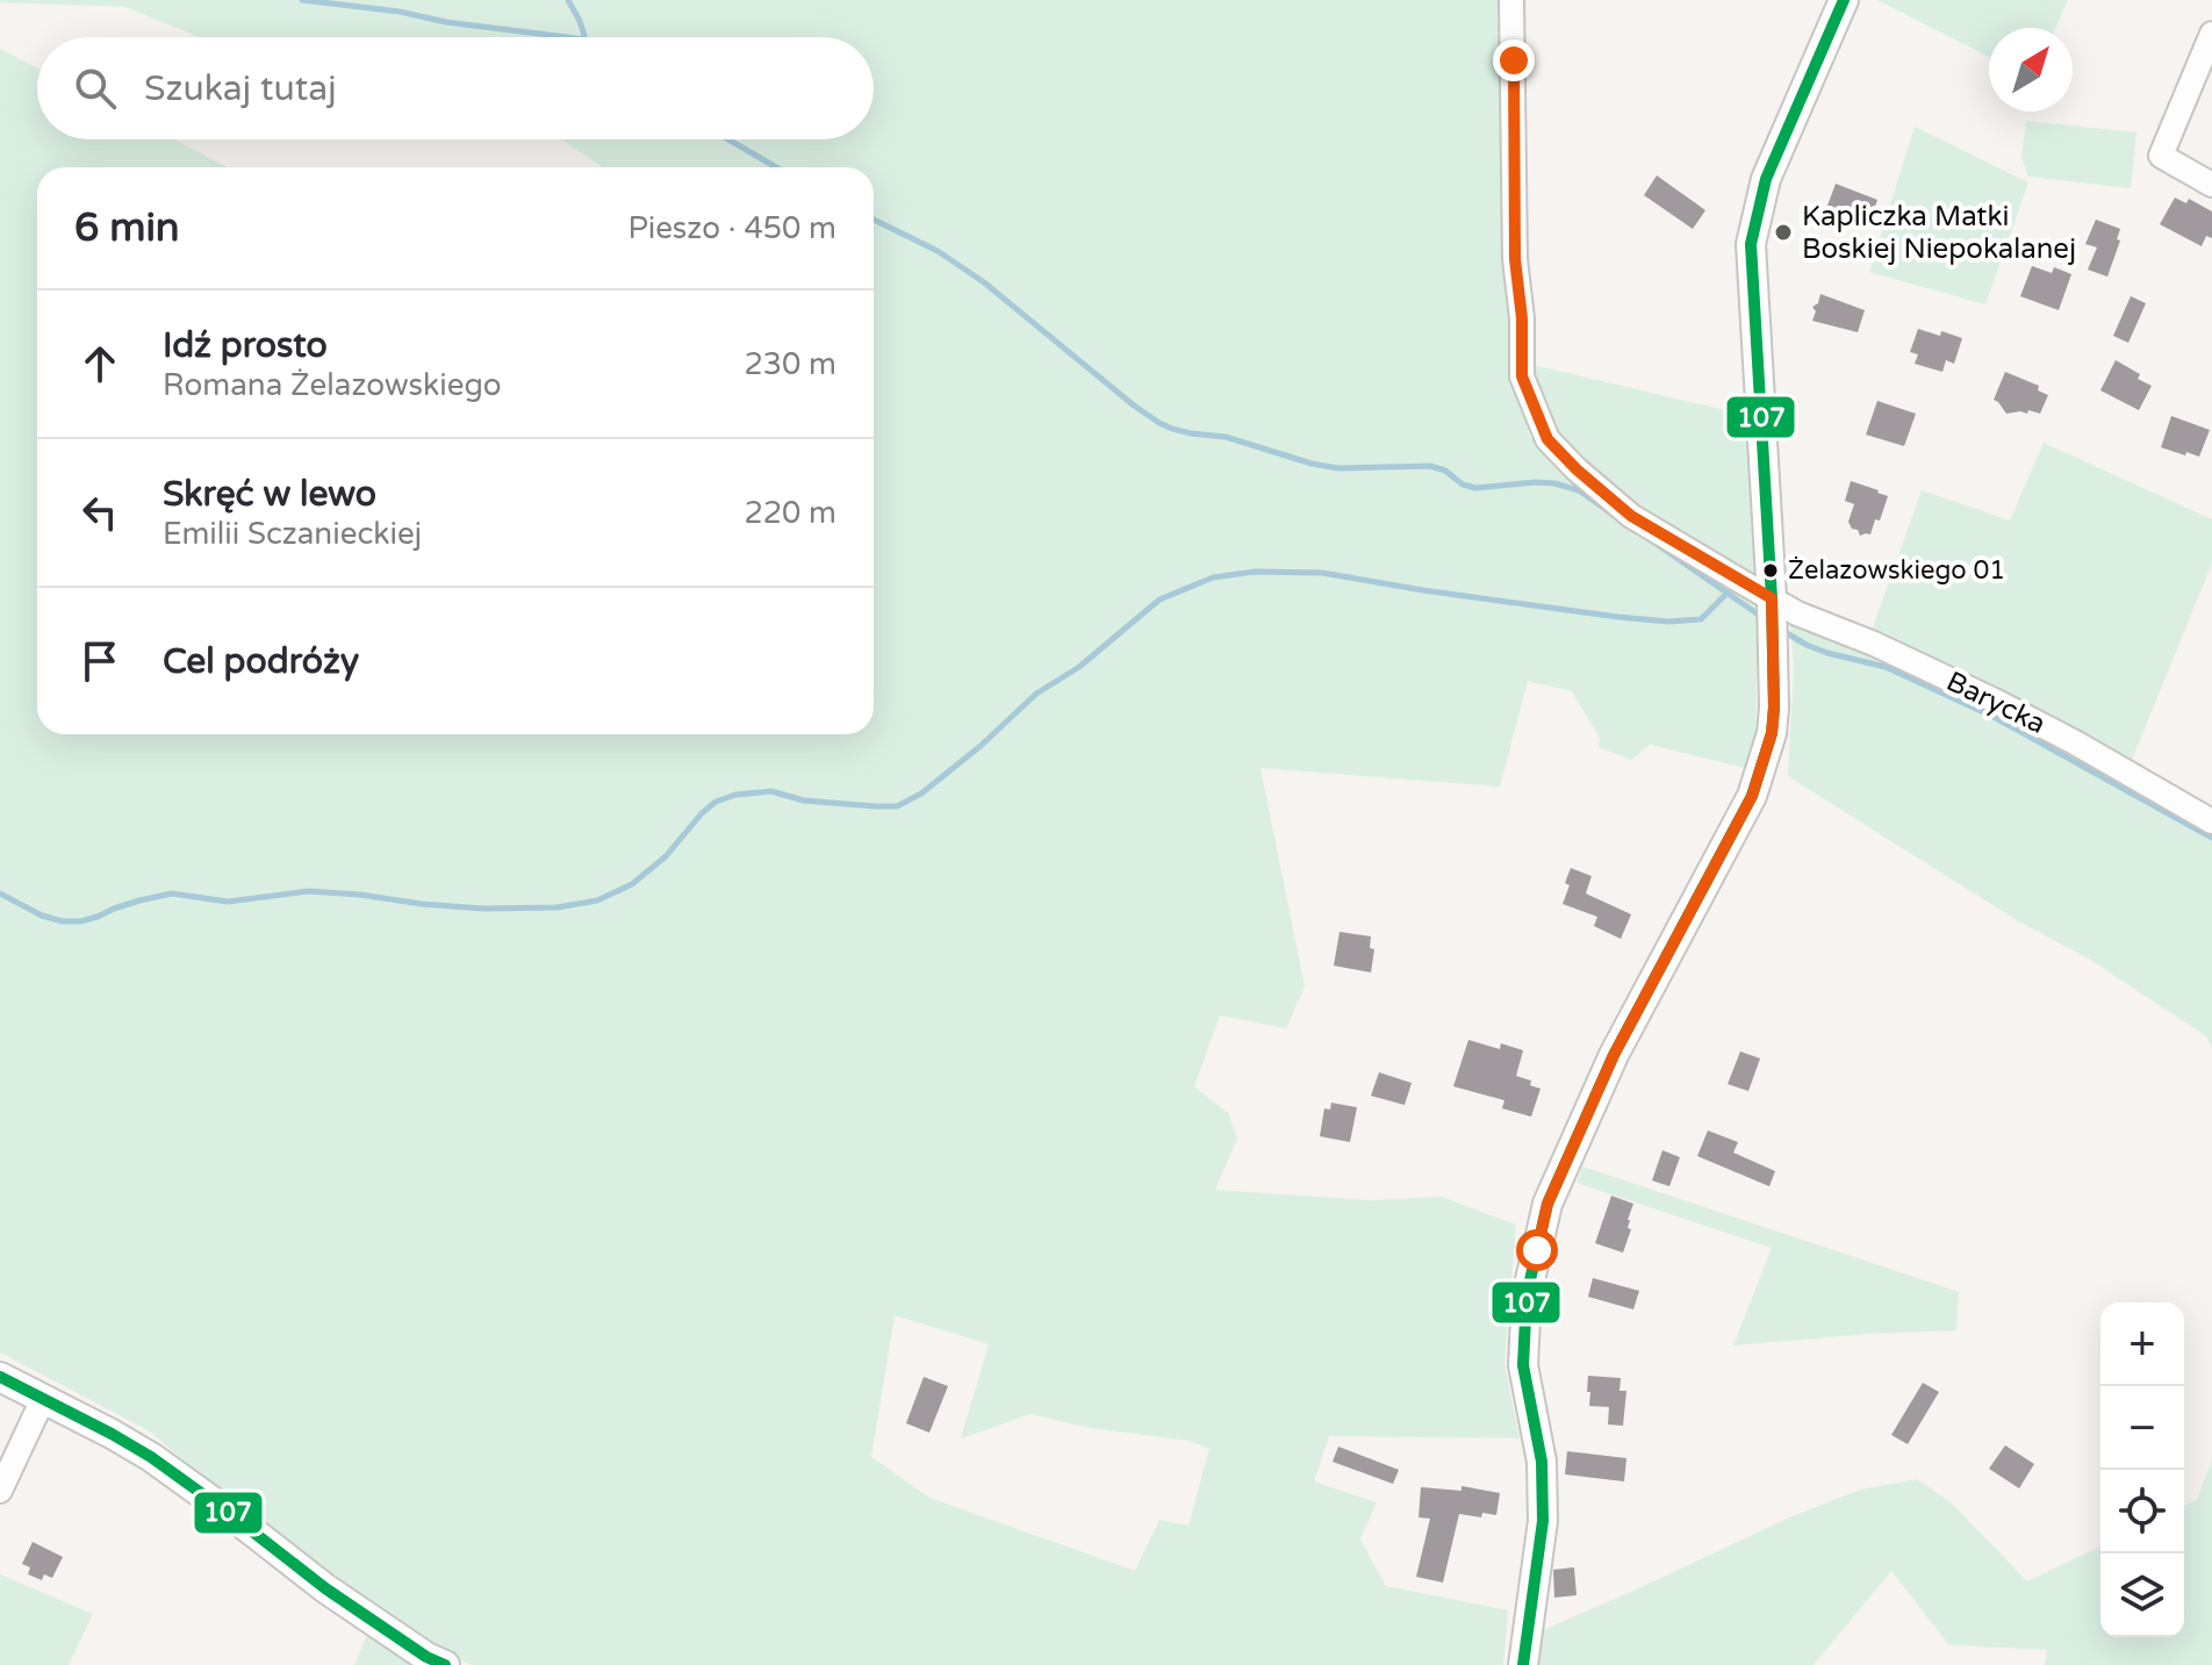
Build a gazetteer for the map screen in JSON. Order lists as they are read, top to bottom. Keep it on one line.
{"streets":{"street":["Barycka"]},"places":["Kapliczka Matki Boskiej Niepokalanej","Żelazowskiego 01"],"lines":["transit line 107"],"north":"top right","page":{"search":"Szukaj tutaj","heading":["6 min","Pieszo · 450 m"],"list":[["Idź prosto","Romana Żelazowskiego","230 m"],["Skręć w lewo","Emilii Sczanieckiej","220 m"],"Cel podróży"],"map_buttons":["+","−"]}}
